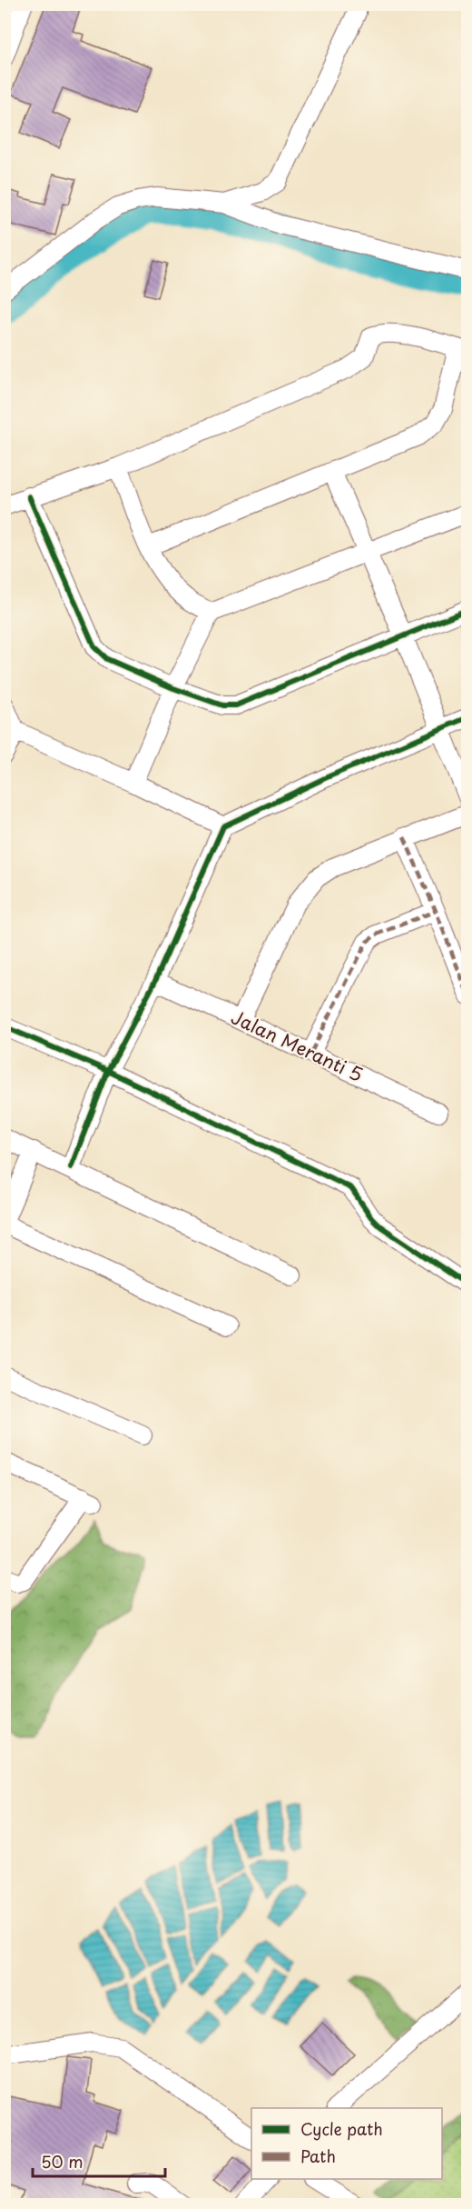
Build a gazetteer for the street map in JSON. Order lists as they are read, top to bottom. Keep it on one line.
{"streets":{"street":["Jalan Meranti 5"]},"legend":["Cycle path","Path"],"scale_bar":"50 m"}
